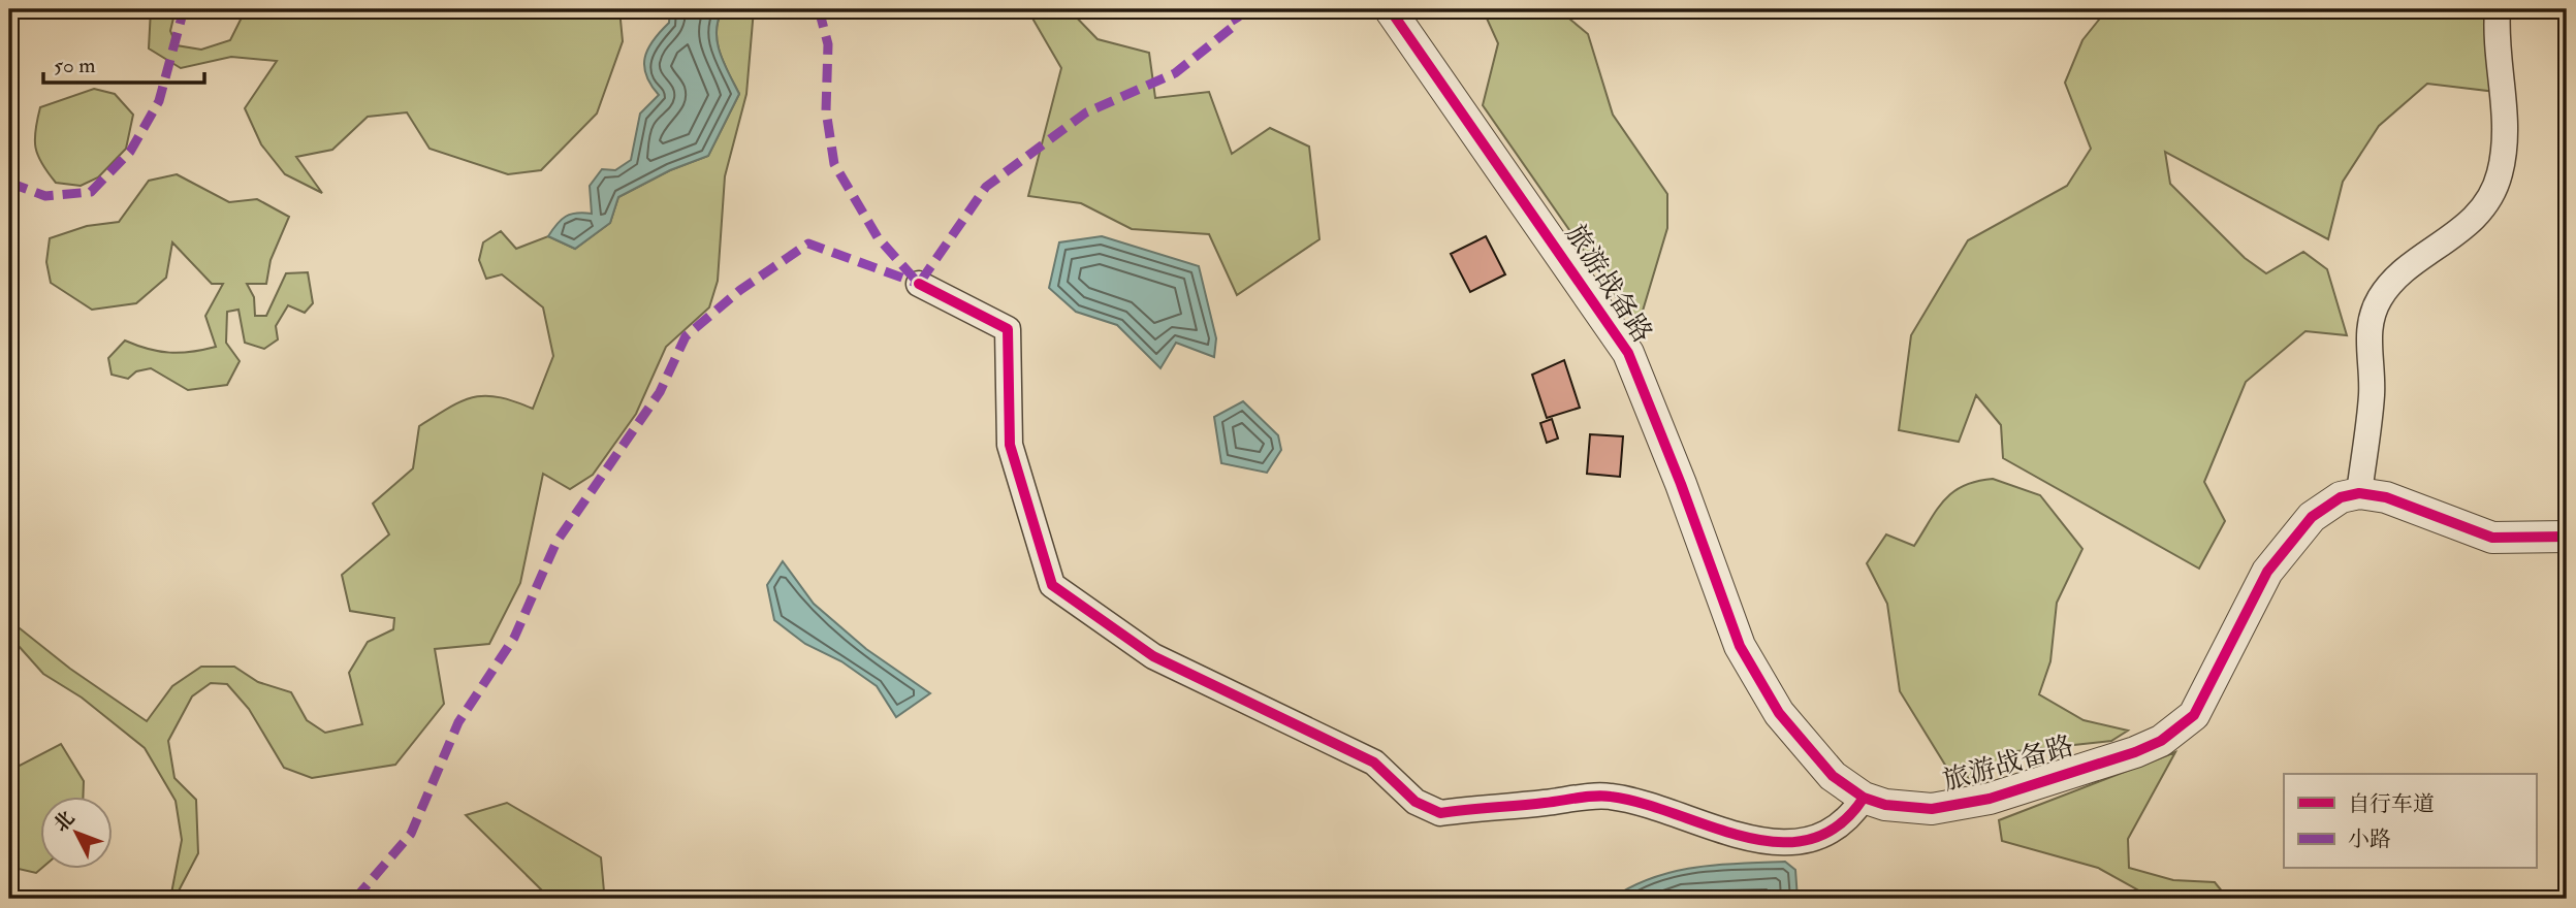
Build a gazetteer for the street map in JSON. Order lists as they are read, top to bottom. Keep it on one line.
{"streets":{"street":["旅游战备路"]},"legend":["自行车道","小路"],"scale_bar":"50 m","north":"top left"}
